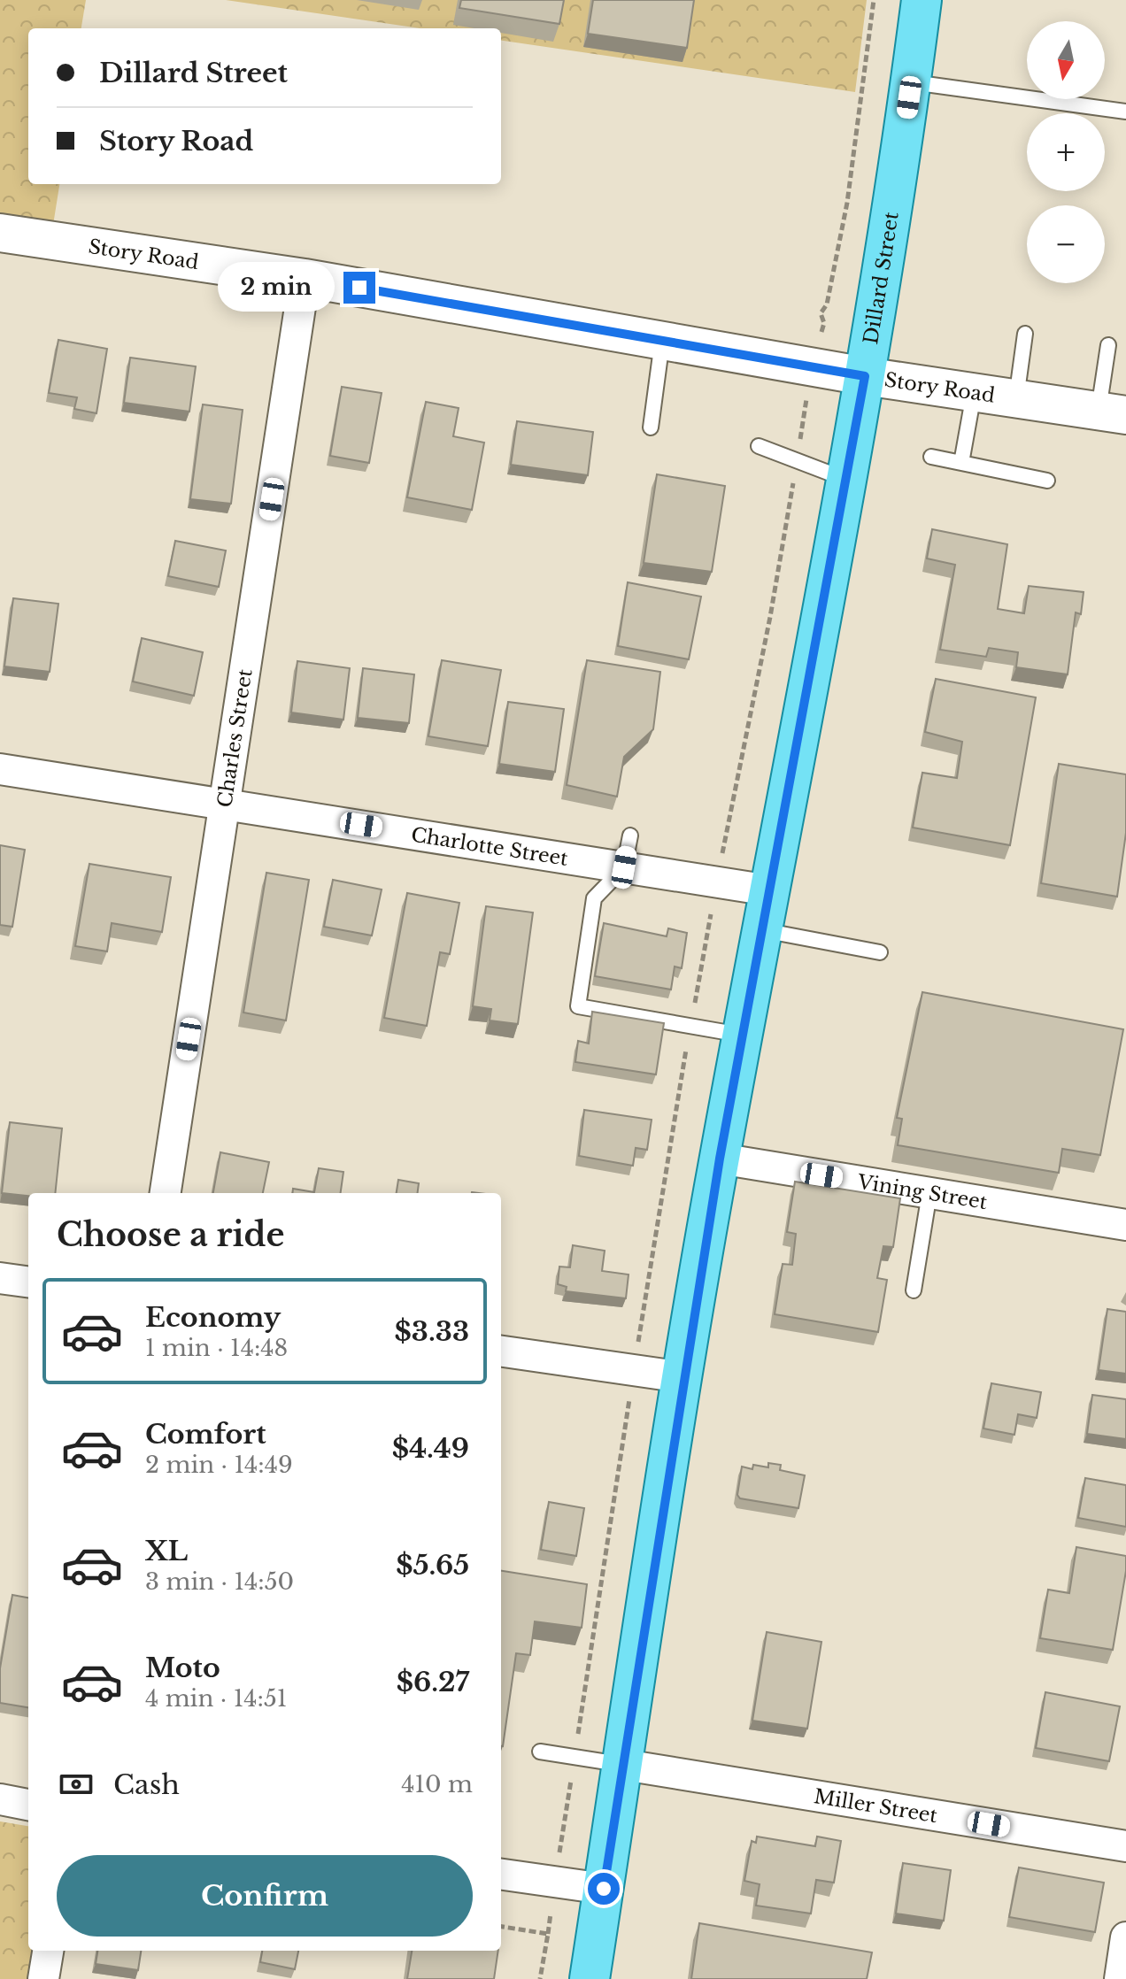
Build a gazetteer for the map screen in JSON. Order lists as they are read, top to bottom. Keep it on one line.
{"streets":{"main road":["Dillard Street"],"street":["Story Road","Charles Street","Charlotte Street","Vining Street","Miller Street"]},"crossings":[["Story Road","Dillard Street"],["Story Road","Charles Street"],["Dillard Street","Charlotte Street"],["Dillard Street","Vining Street"],["Dillard Street","Miller Street"],["Charles Street","Charlotte Street"]],"north":"bottom","page":{"map_buttons":["+","−"],"banner":["Dillard Street","Story Road"],"bubble":"2 min","heading":"Choose a ride","list":[{"name":"Economy","note":"1 min · 14:48","value":"$3.33"},{"name":"Comfort","note":"2 min · 14:49","value":"$4.49"},{"name":"XL","note":"3 min · 14:50","value":"$5.65"},{"name":"Moto","note":"4 min · 14:51","value":"$6.27"}],"pay":["Cash","410 m"],"buttons":"Confirm"}}
